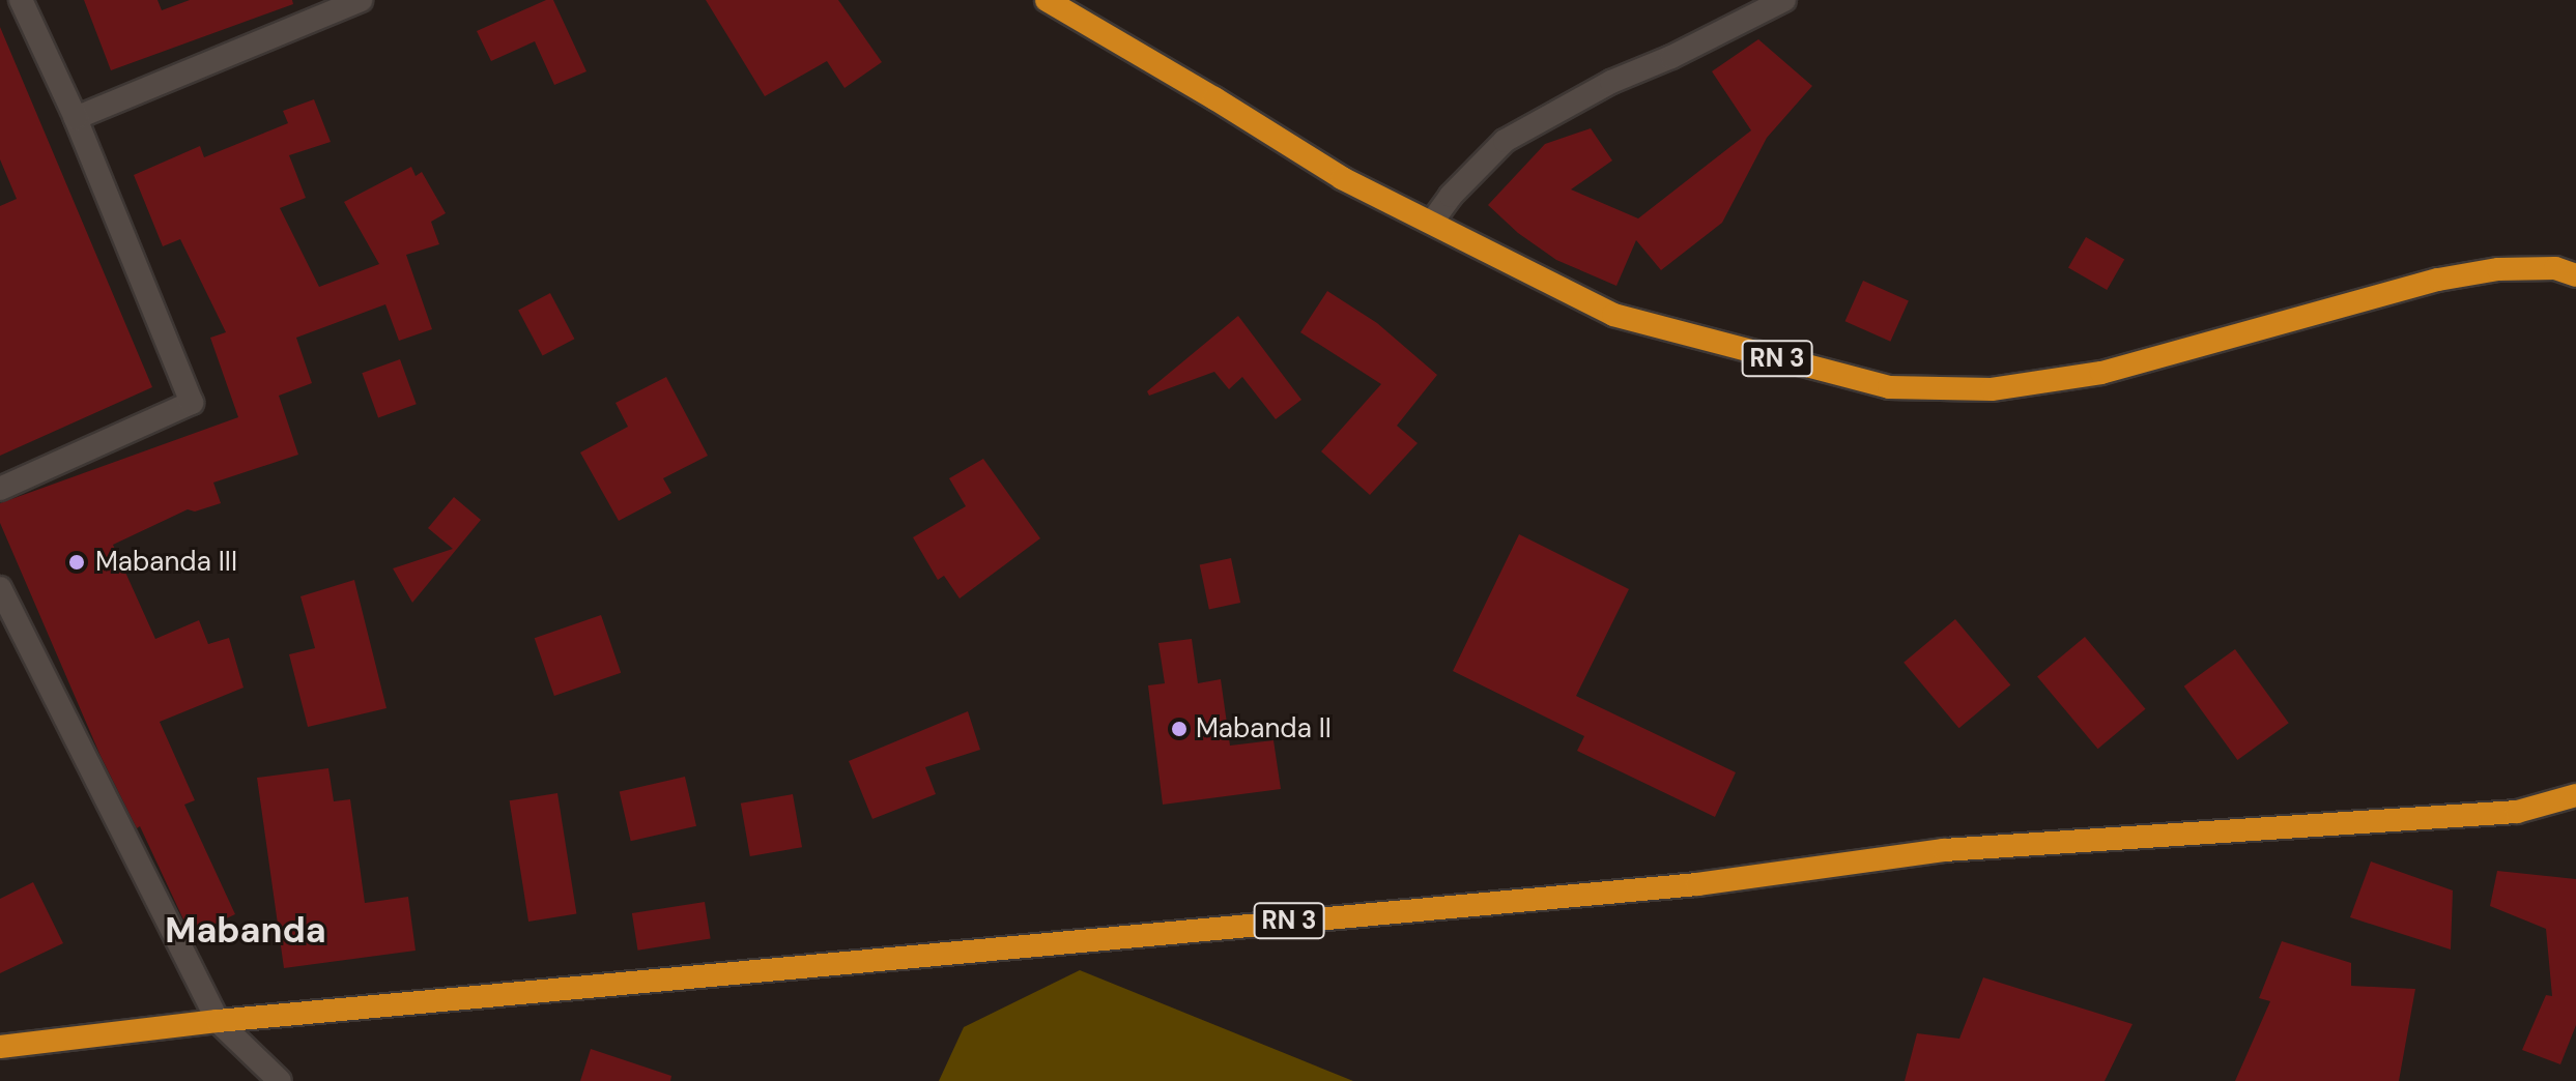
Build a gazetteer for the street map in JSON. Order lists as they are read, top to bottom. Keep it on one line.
{"streets":{"highway":["RN 3"]},"districts":["Mabanda"],"places":["Mabanda III","Mabanda II"]}
